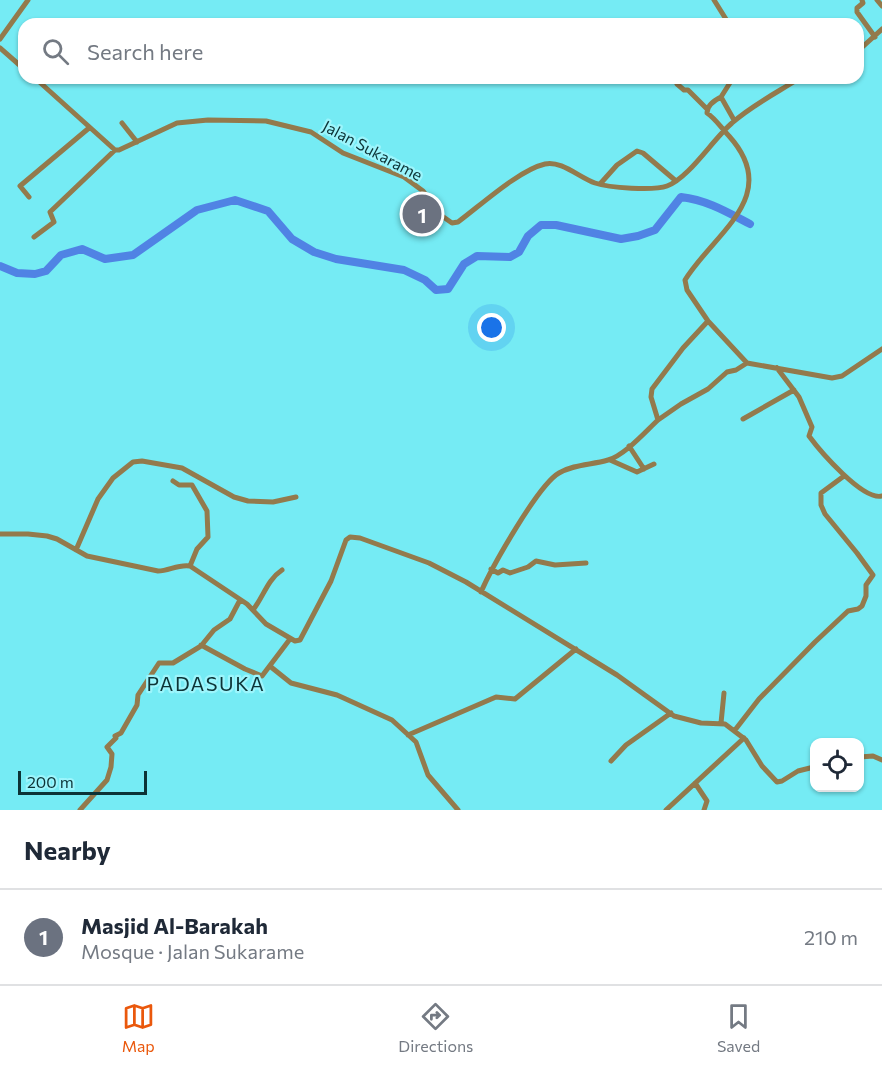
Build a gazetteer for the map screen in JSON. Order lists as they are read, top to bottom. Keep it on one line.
{"streets":{"street":["Jalan Sukarame"]},"districts":["PADASUKA"],"scale_bar":"200 m","page":{"search":"Search here","pins":"1","scale":"200 m","heading":"Nearby","list":[{"mark":"1","name":"Masjid Al-Barakah","note":"Mosque · Jalan Sukarame","value":"210 m"}],"nav":["Map","Directions","Saved"]}}
